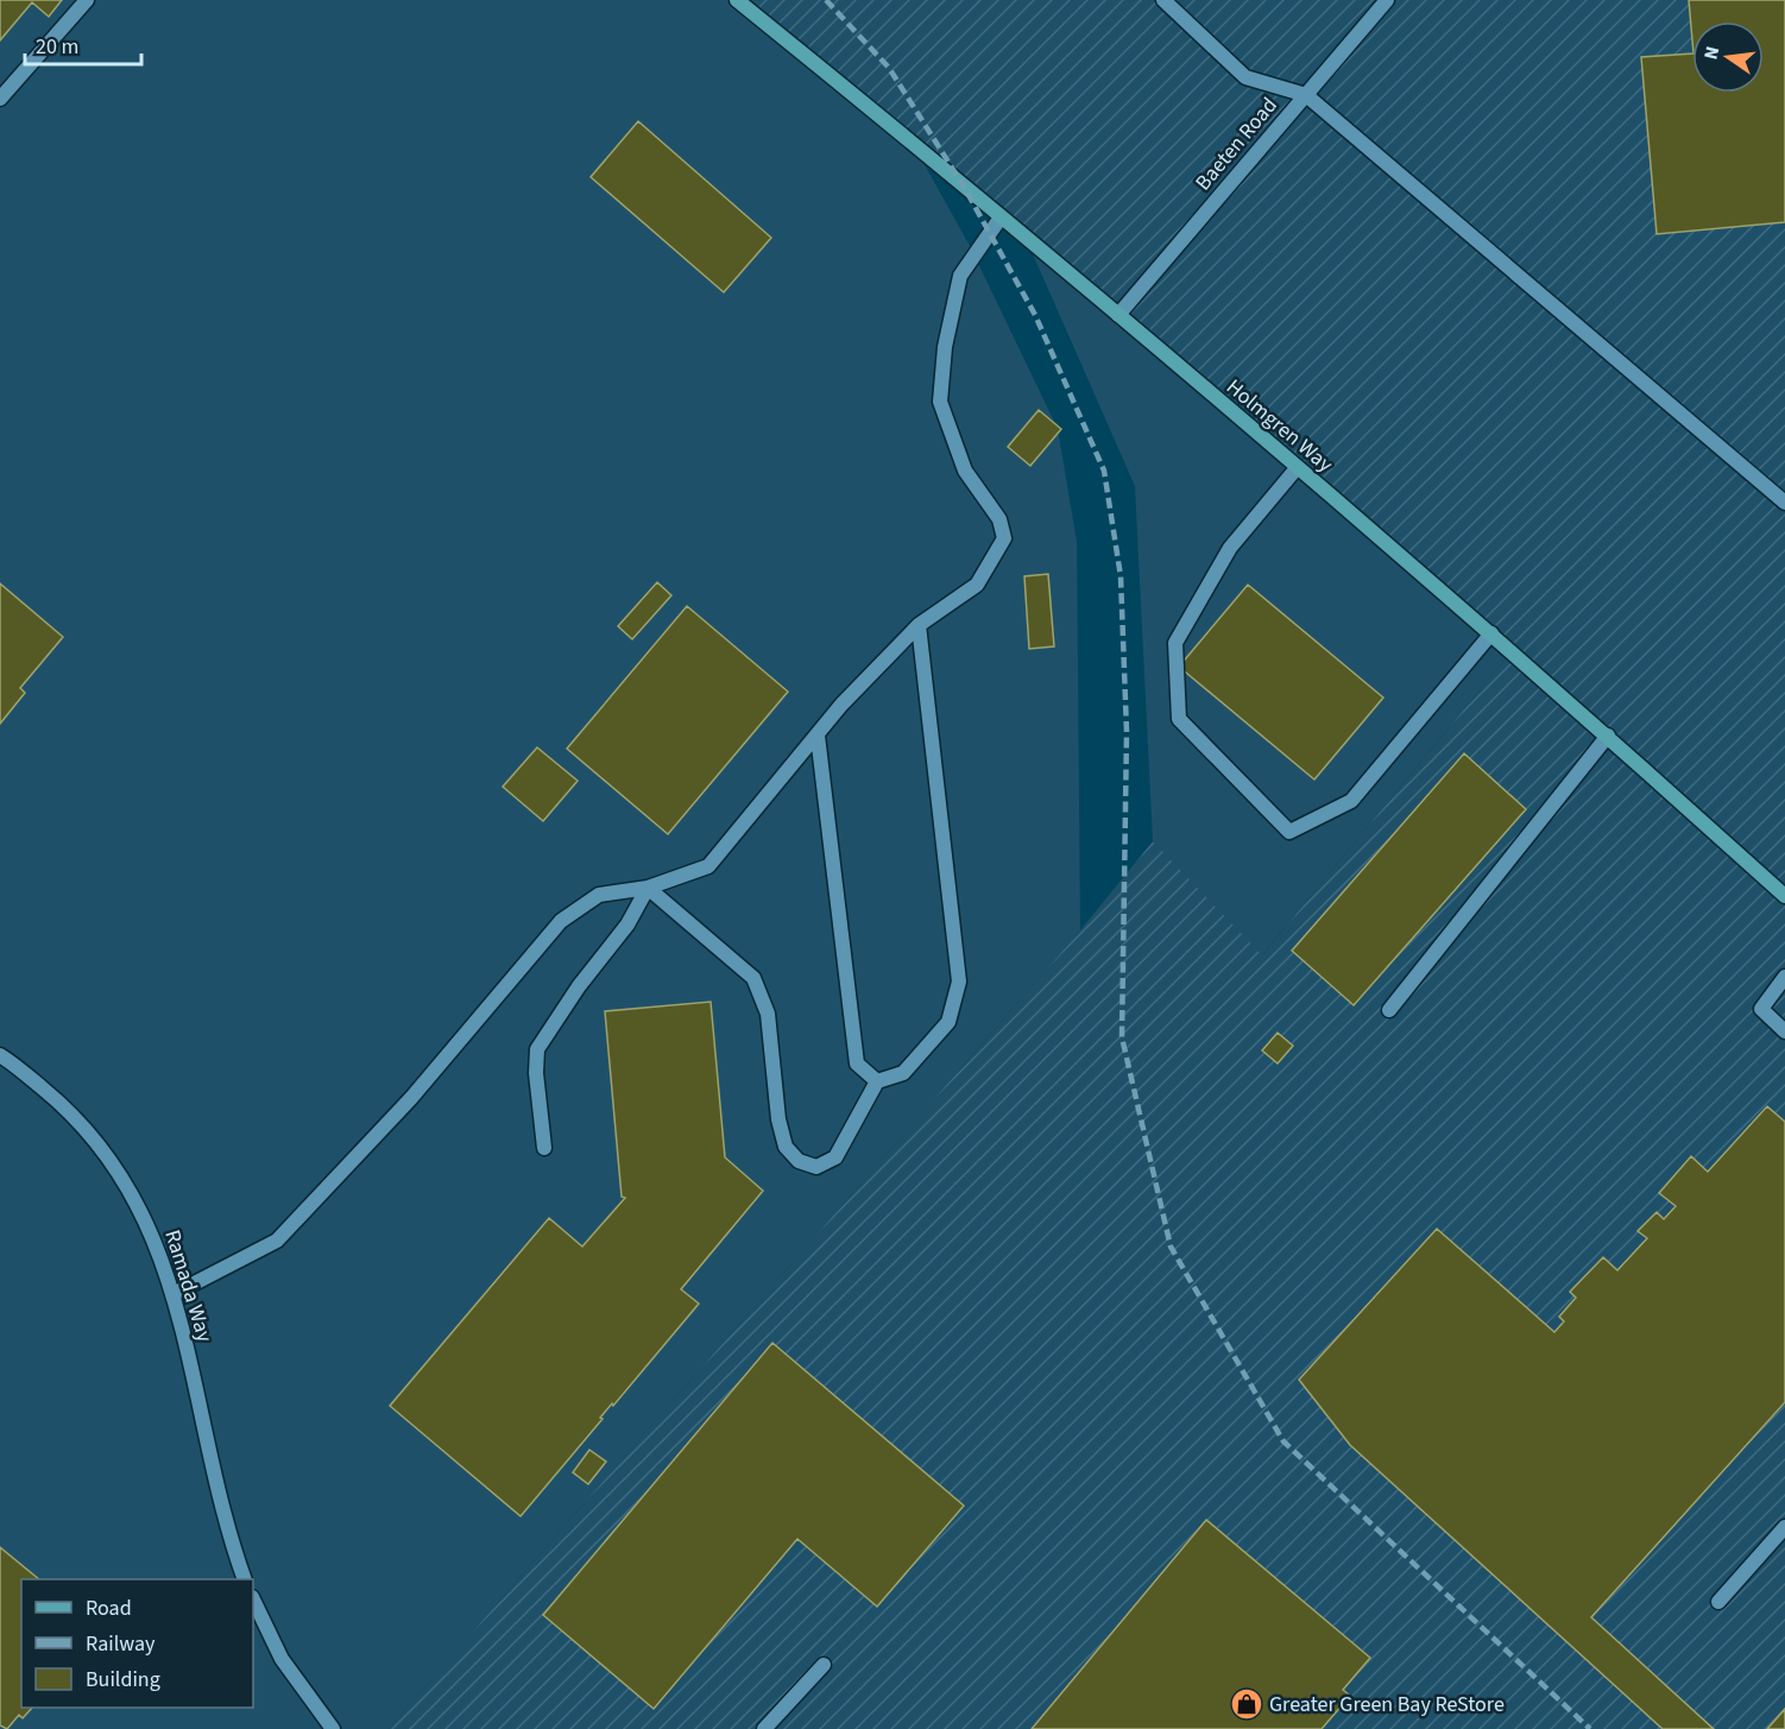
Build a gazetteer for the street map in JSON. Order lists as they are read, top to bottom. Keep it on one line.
{"streets":{"street":["Baeten Road","Holmgren Way","Ramada Way"]},"crossings":[["Baeten Road","Holmgren Way"]],"places":{"shop":["Greater Green Bay ReStore"]},"legend":["Road","Railway","Building"],"scale_bar":"20 m","north":"left"}
